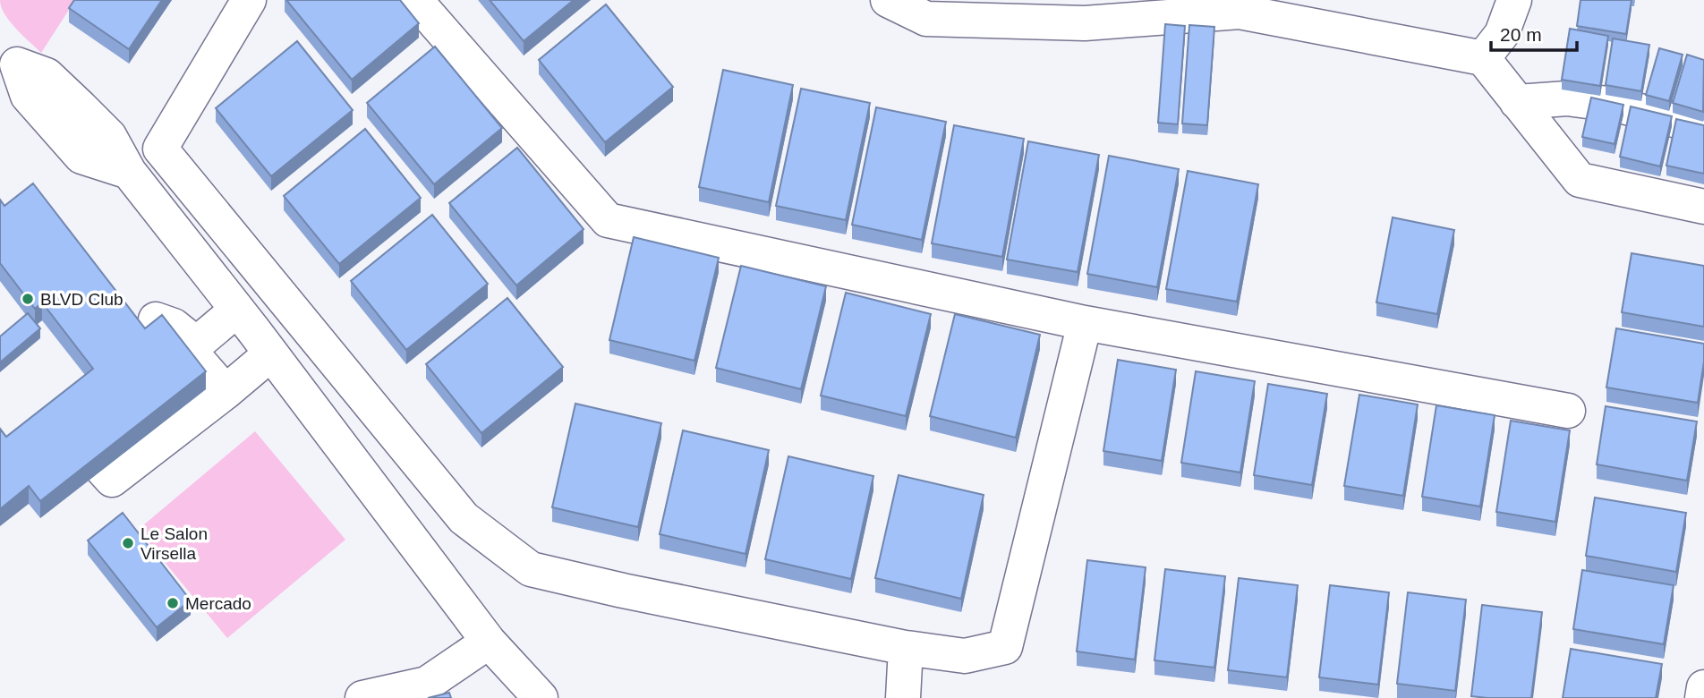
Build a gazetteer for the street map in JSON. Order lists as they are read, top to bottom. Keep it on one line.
{"places":["BLVD Club","Le Salon Virsella","Mercado"],"scale_bar":"20 m"}
